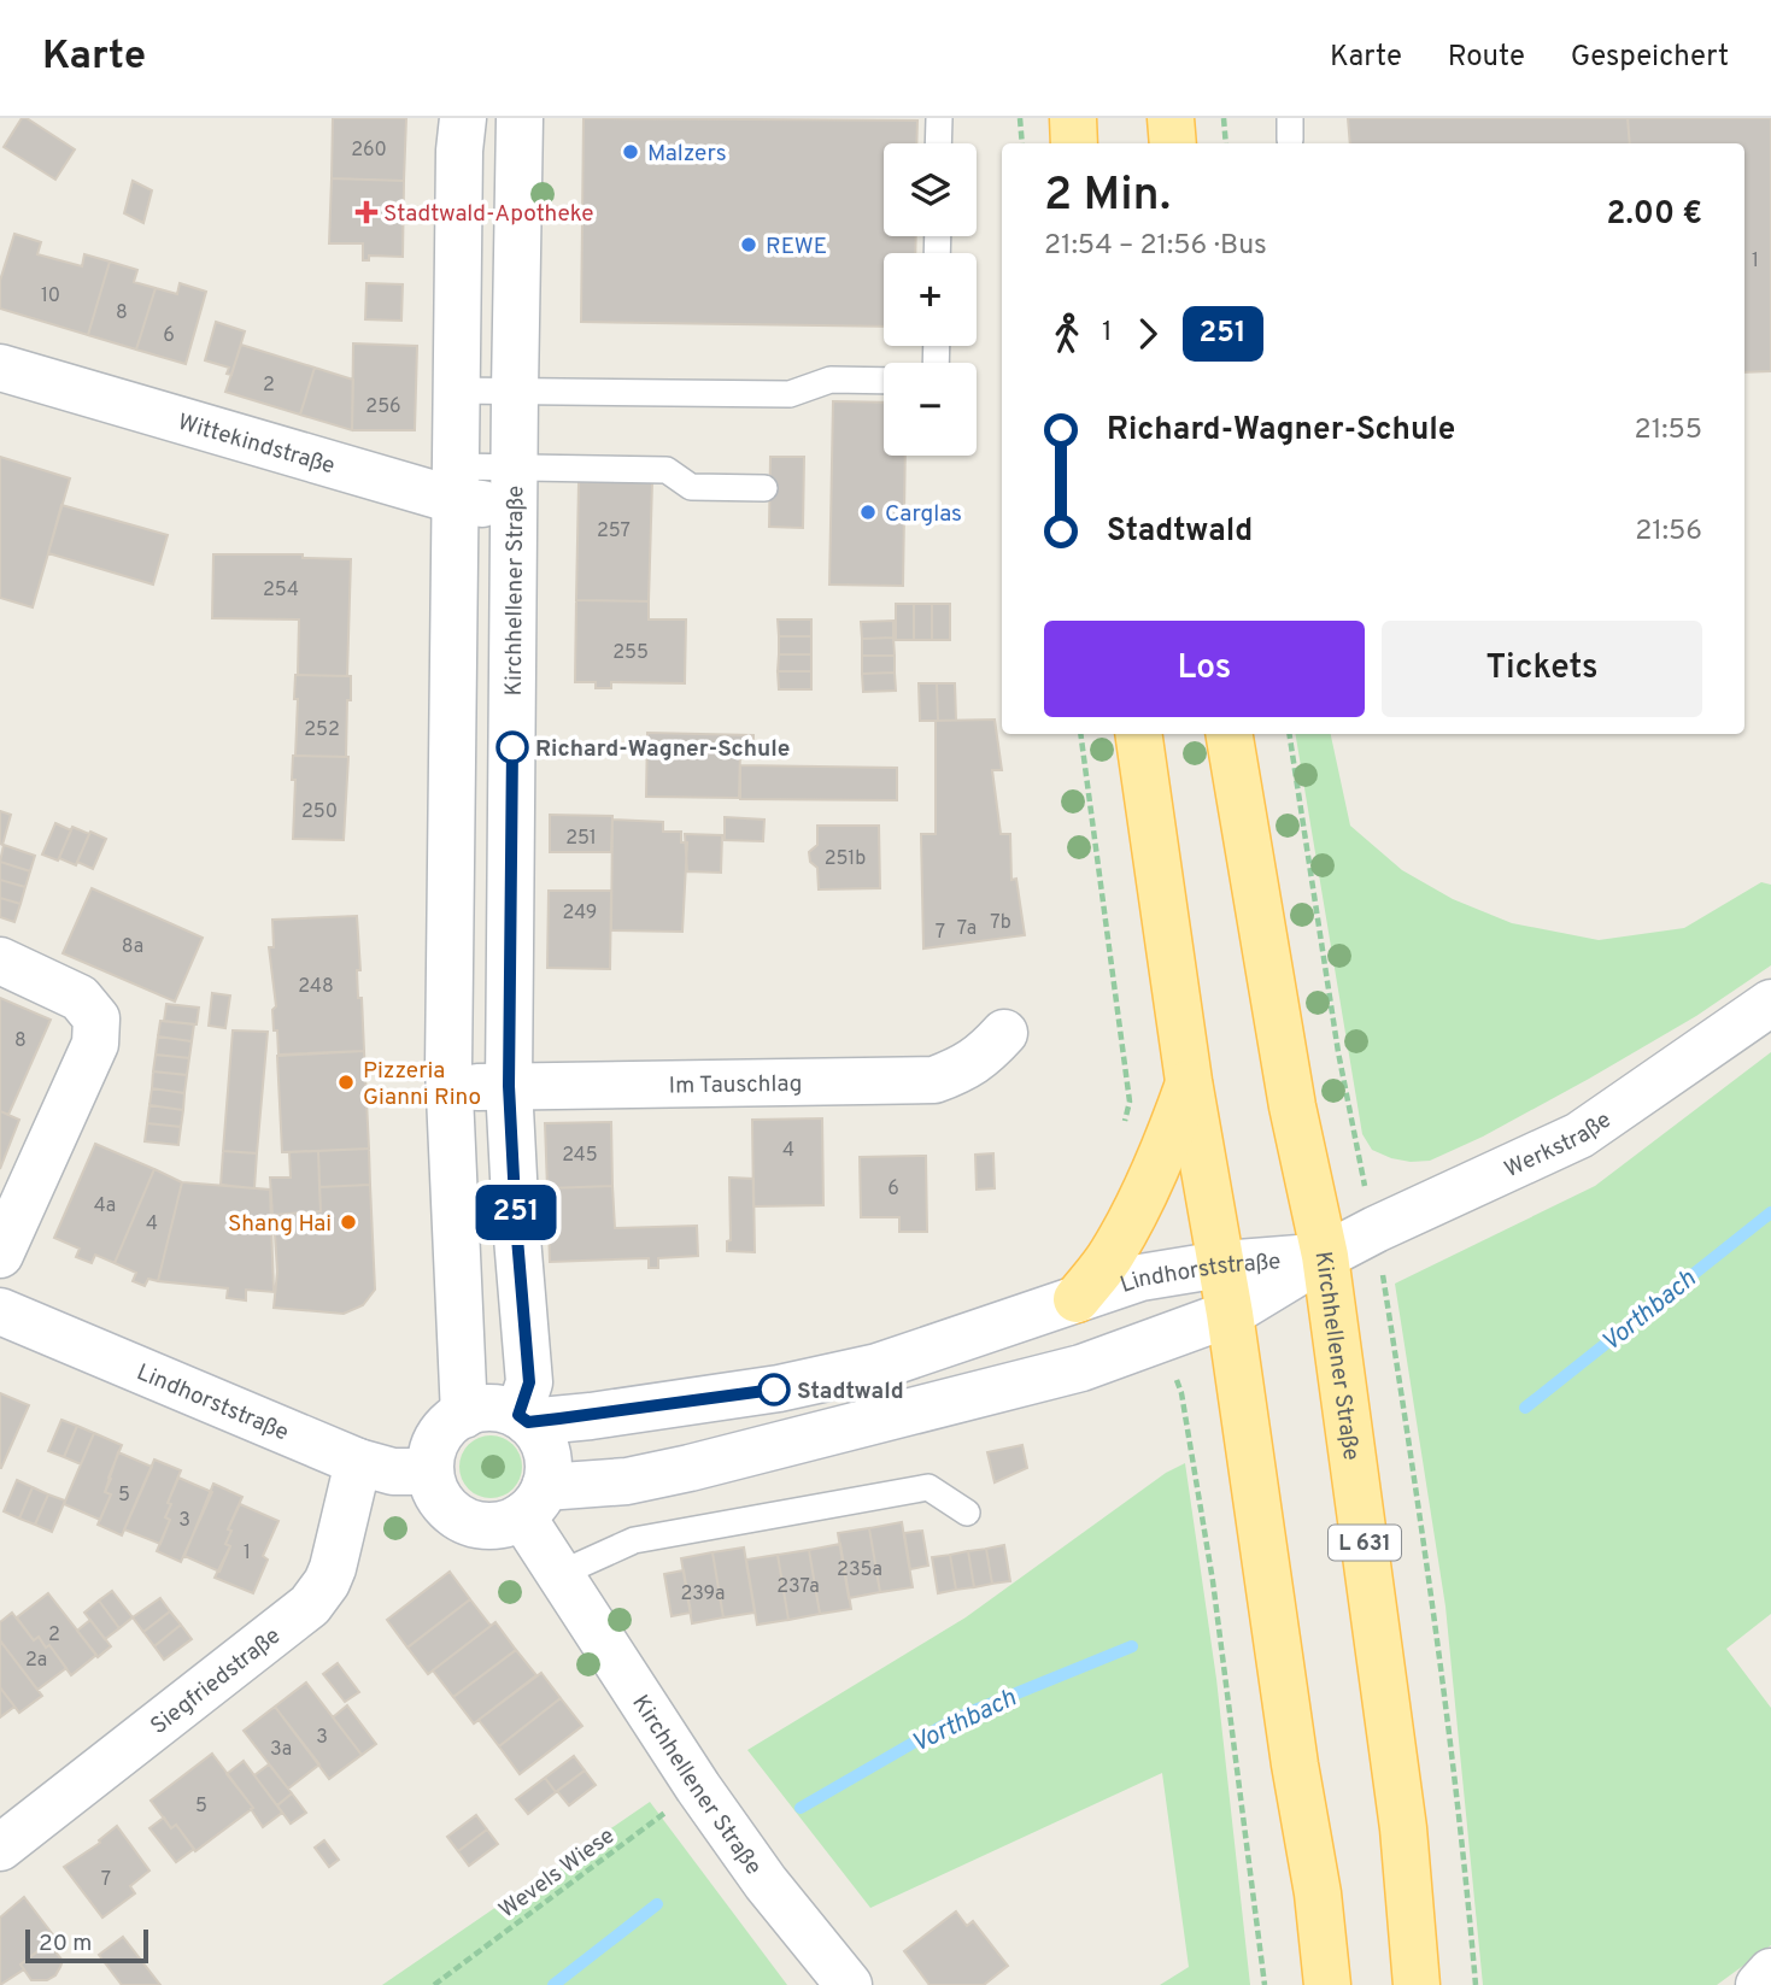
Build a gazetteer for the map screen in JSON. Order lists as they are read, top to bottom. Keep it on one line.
{"streets":{"main road":["Kirchhellener Straße","L 631"],"street":["Wittekindstraße","Im Tauschlag","Werkstraße","Lindhorststraße","Siegfriedstraße"],"path":["Wevels Wiese"]},"crossings":[["Wittekindstraße","Kirchhellener Straße"],["Kirchhellener Straße","Im Tauschlag"],["Kirchhellener Straße","Werkstraße"],["Kirchhellener Straße","Lindhorststraße"],["Kirchhellener Straße","Wevels Wiese"],["Werkstraße","Lindhorststraße"],["Lindhorststraße","Siegfriedstraße"]],"water":["Vorthbach"],"places":{"other":["Malzers","REWE","Carglas","Richard-Wagner-Schule","Pizzeria Gianni Rino","Shang Hai","Stadtwald"],"health":["Stadtwald-Apotheke"]},"lines":["bus line 251"],"house_numbers":["260","1","10","8","6","2","256","257","254","255","252","250","251","251b","249","7b","7a","7","8a","248","8","4","245","6","4a","4","5","3","1","235a","237a","239a","2","2a","3","3a","5","7"],"scale_bar":"20 m","page":{"header":"Karte","nav":["Karte","Route","Gespeichert"],"on_map":"251","map_buttons":["+","−"],"heading":["2 Min.","21:54 – 21:56 · Bus","2.00 €"],"legs":["1","251"],"list":[{"name":"Richard-Wagner-Schule","value":"21:55"},{"name":"Stadtwald","value":"21:56"}],"buttons":["Los","Tickets"],"scale":"20 m"}}
